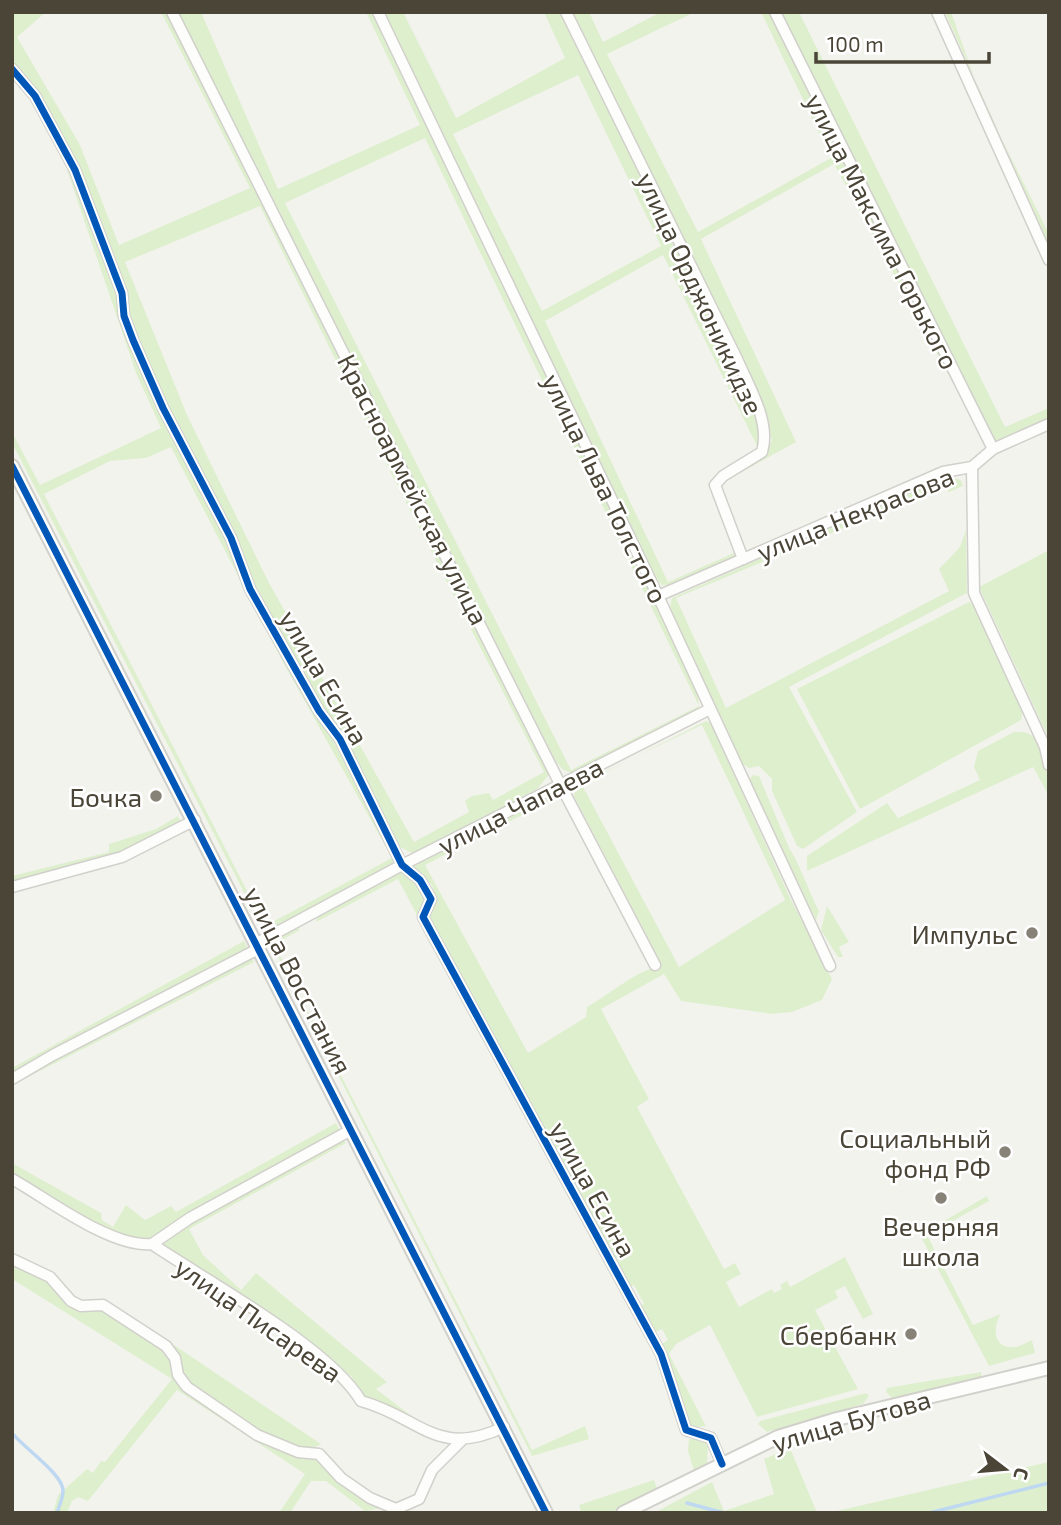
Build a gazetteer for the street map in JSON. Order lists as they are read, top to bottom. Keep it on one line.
{"streets":{"street":["улица Максима Горького","улица Орджоникидзе","улица Льва Толстого","Красноармейская улица","улица Некрасова","улица Есина","улица Чапаева","улица Восстания","улица Писарева","улица Бутова"]},"crossings":[["улица Максима Горького","улица Некрасова"],["улица Орджоникидзе","улица Некрасова"],["улица Льва Толстого","улица Некрасова"],["улица Льва Толстого","улица Чапаева"],["Красноармейская улица","улица Чапаева"],["улица Есина","улица Чапаева"],["улица Есина","улица Бутова"],["улица Чапаева","улица Восстания"]],"places":["Бочка","Импульс","Социальный фонд РФ","Вечерняя школа","Сбербанк"],"scale_bar":"100 m","north":"right"}
